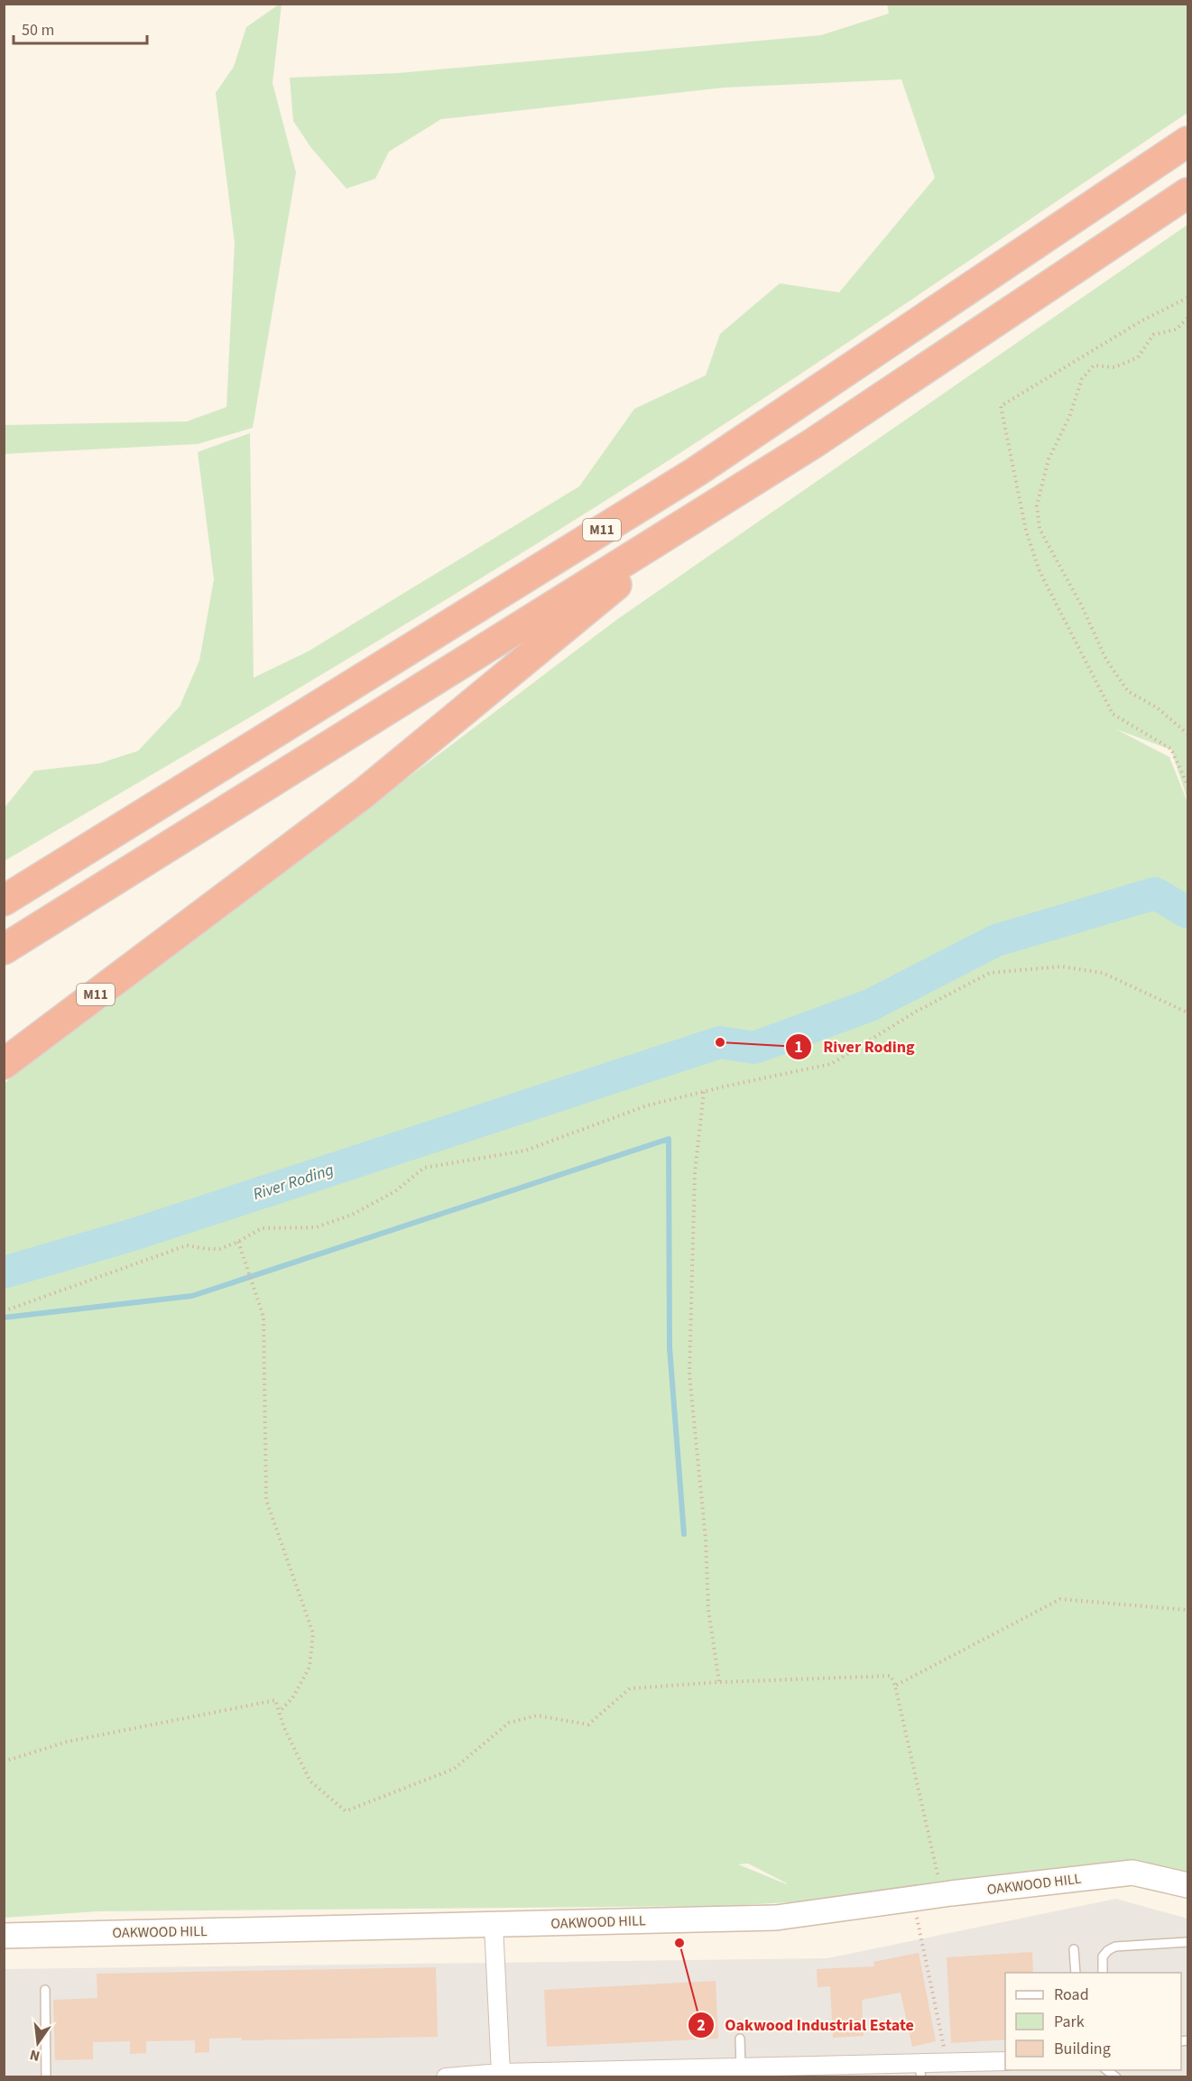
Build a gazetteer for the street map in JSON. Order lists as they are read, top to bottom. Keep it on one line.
{"streets":{"highway":["M11"],"street":["OAKWOOD HILL"]},"water":["River Roding"],"places":["River Roding","Oakwood Industrial Estate"],"legend":["Road","Park","Building"],"scale_bar":"50 m","north":"bottom"}
